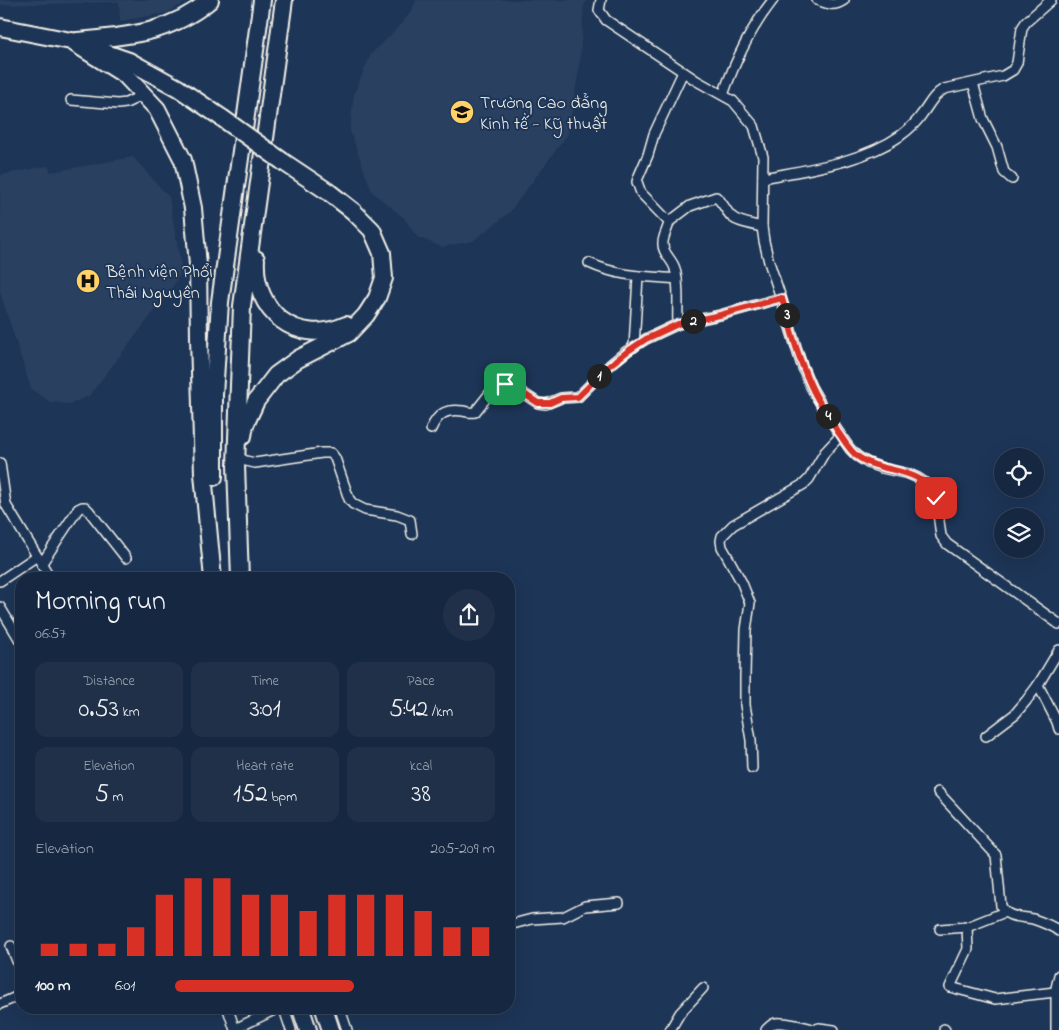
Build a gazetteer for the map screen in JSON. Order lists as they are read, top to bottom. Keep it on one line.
{"places":{"school or university":["Trường Cao đẳng Kinh tế - Kỹ thuật"],"hospital":["Bệnh viện Phổi Thái Nguyên"]},"page":{"pins":["3","2","1","4"],"heading":["Morning run","06:57"],"stats":[["Distance","0.53 km"],["Time","3:01"],["Pace","5:42 /km"],["Elevation","5 m"],["Heart rate","152 bpm"],["kcal","38"]],"chart":["Elevation","205–209 m"],"list":[{"name":"100 m","note":"6:01"}]}}
